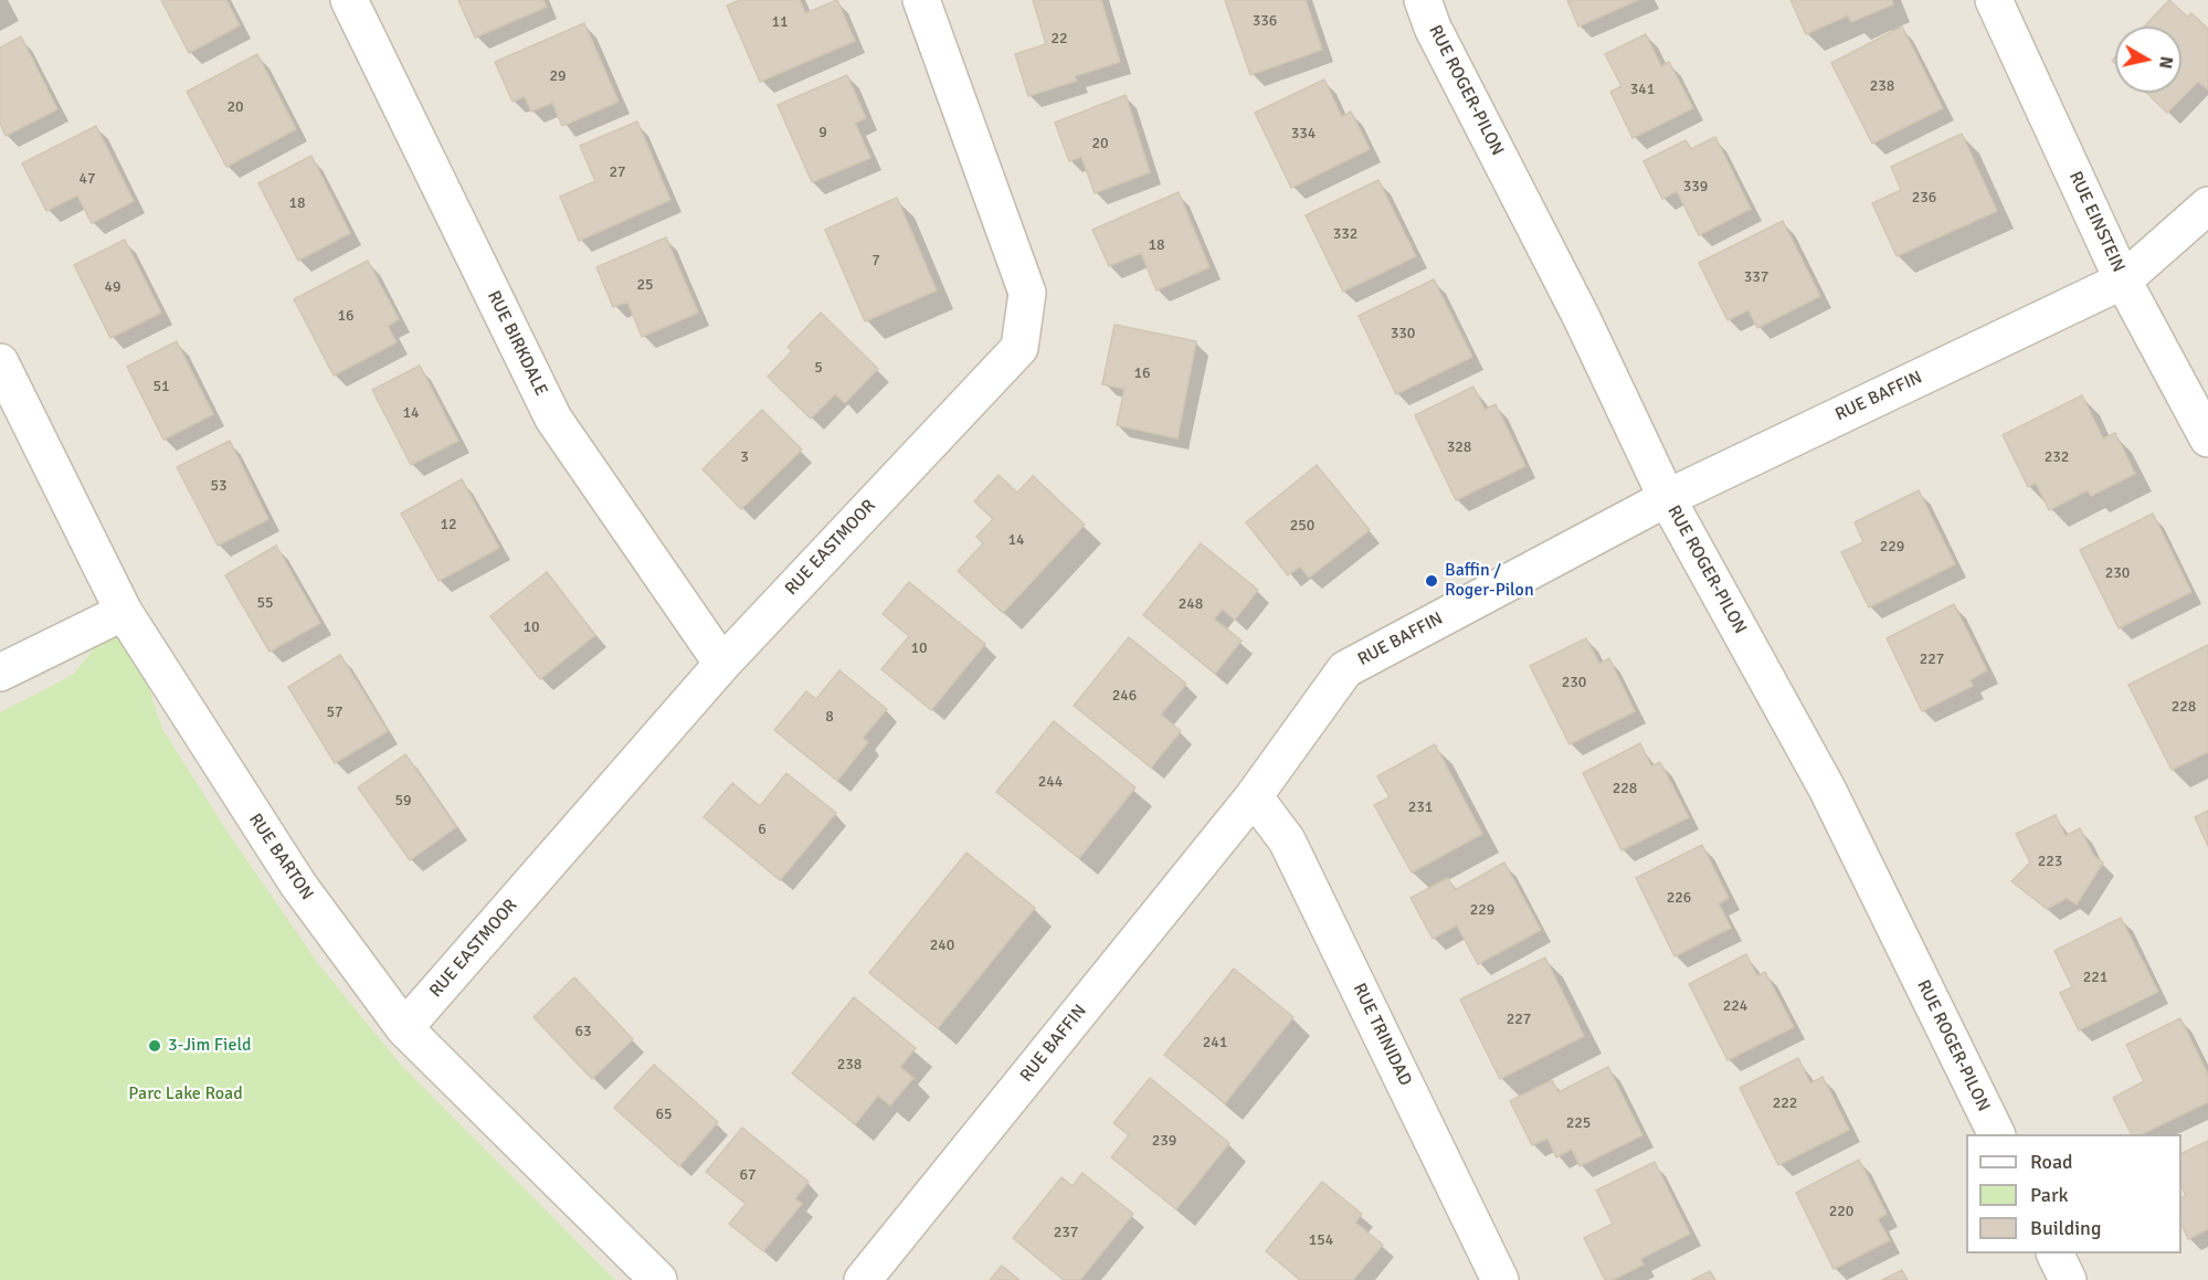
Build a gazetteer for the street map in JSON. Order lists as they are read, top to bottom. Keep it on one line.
{"streets":{"street":["RUE ROGER-PILON","RUE EINSTEIN","RUE BIRKDALE","RUE BAFFIN","RUE EASTMOOR","RUE BARTON","RUE TRINIDAD"]},"crossings":[["RUE ROGER-PILON","RUE BAFFIN"],["RUE EINSTEIN","RUE BAFFIN"],["RUE BIRKDALE","RUE EASTMOOR"],["RUE BAFFIN","RUE TRINIDAD"],["RUE EASTMOOR","RUE BARTON"]],"parks":["Parc Lake Road"],"places":["Baffin / Roger-Pilon","3-Jim Field"],"house_numbers":["336","11","22","29","238","341","20","9","334","20","27","47","339","236","18","332","18","7","337","25","49","16","330","5","16","51","14","328","3","232","53","12","250","14","229","230","55","248","10","10","227","230","246","228","57","8","244","228","59","231","6","223","226","229","240","221","224","227","63","241","238","222","65","225","239","67","220","237","154"],"legend":["Road","Park","Building"],"north":"right"}
